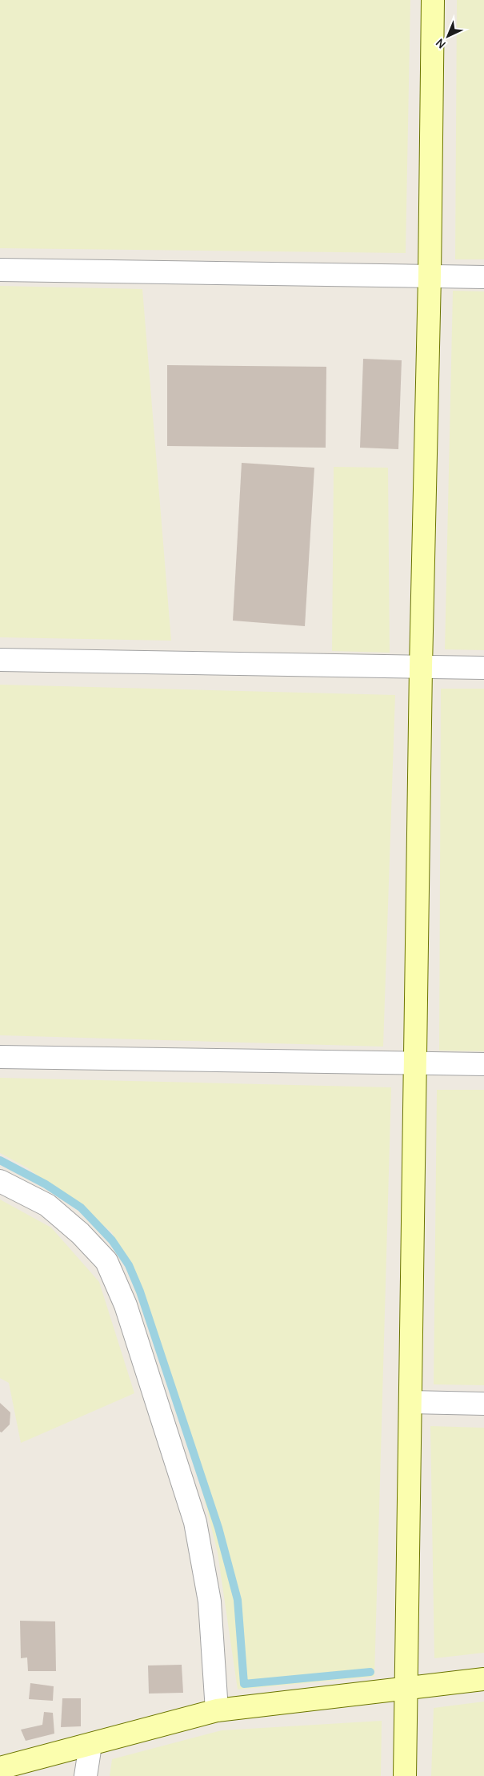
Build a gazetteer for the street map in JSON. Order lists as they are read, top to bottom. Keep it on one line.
{"north":"bottom left"}
